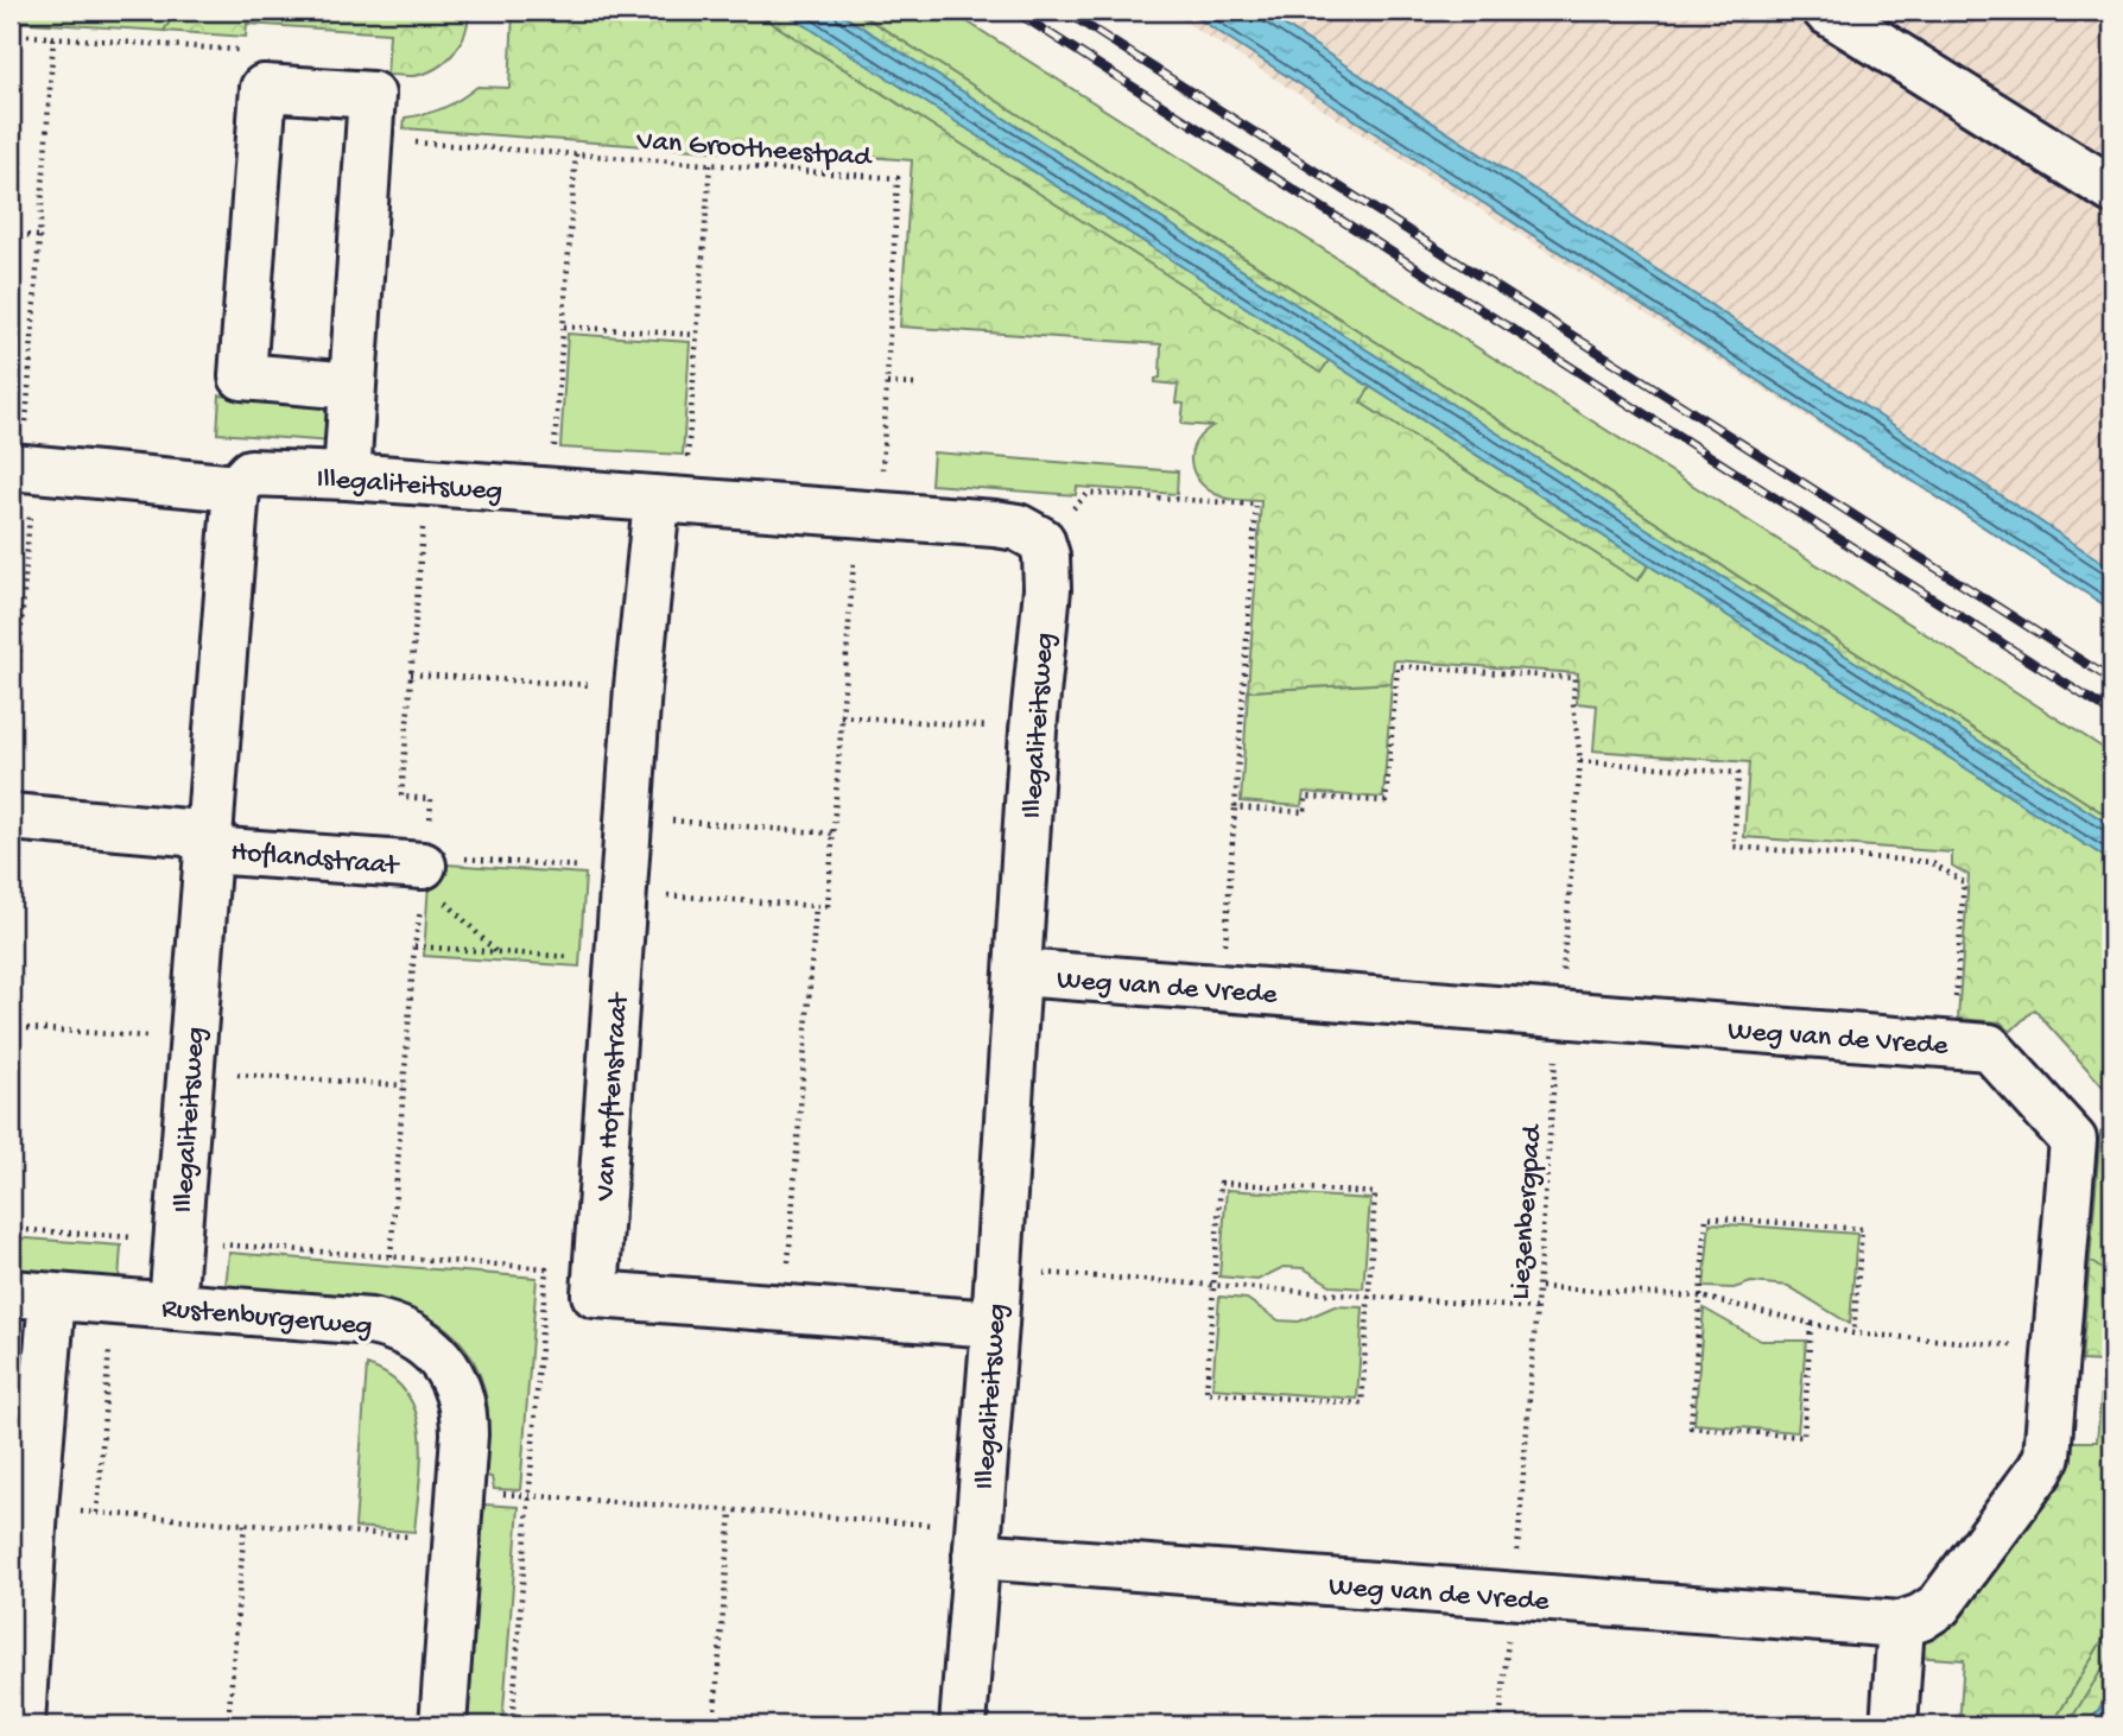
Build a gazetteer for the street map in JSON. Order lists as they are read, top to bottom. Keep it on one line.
{"streets":{"street":["Illegaliteitsweg","Hoflandstraat","Weg van de Vrede","Van Hoftenstraat","Rustenburgerweg"],"path":["Van Grootheestpad","Liezenbergpad"]},"crossings":[["Van Grootheestpad","Illegaliteitsweg"],["Illegaliteitsweg","Hoflandstraat"],["Illegaliteitsweg","Weg van de Vrede"],["Illegaliteitsweg","Van Hoftenstraat"],["Illegaliteitsweg","Rustenburgerweg"],["Weg van de Vrede","Liezenbergpad"]]}
